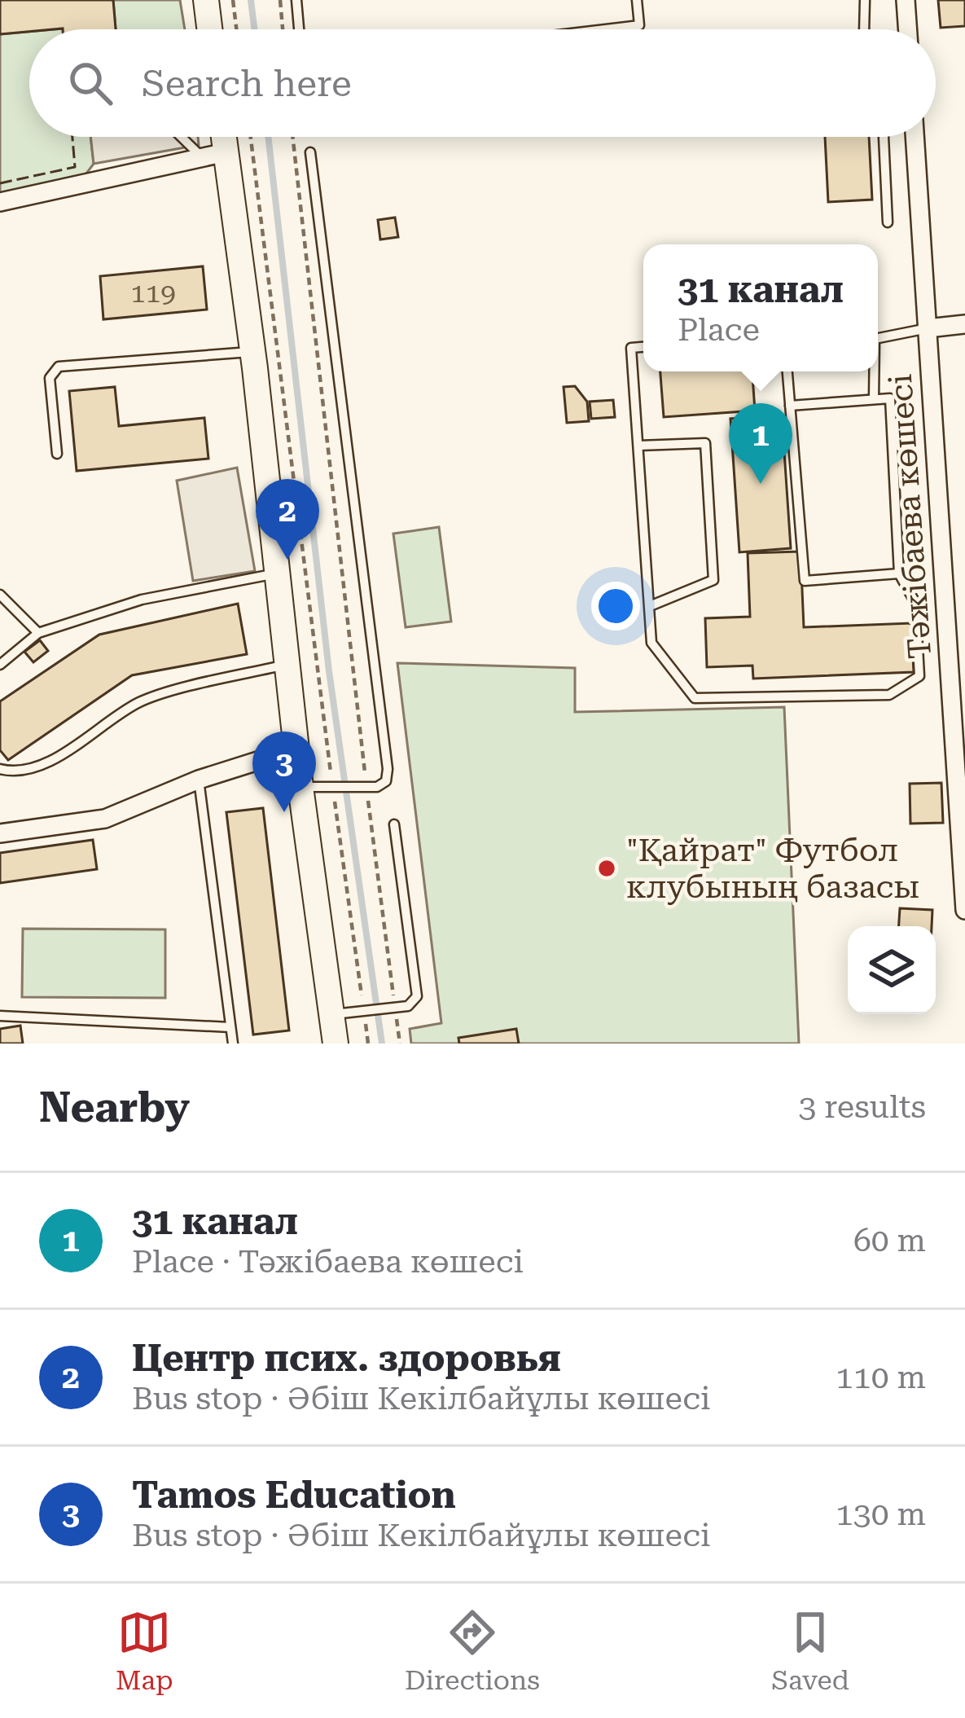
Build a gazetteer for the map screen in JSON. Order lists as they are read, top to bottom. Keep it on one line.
{"streets":{"street":["Тәжібаева көшесі"]},"places":["\"Қайрат\" Футбол клубының базасы"],"house_numbers":["119"],"page":{"search":"Search here","popup":["31 канал","Place"],"pins":["1","2","3"],"heading":["Nearby","3 results"],"list":[{"mark":"1","name":"31 канал","note":"Place · Тәжібаева көшесі","value":"60 m"},{"mark":"2","name":"Центр псих. здоровья","note":"Bus stop · Әбіш Кекілбайұлы көшесі","value":"110 m"},{"mark":"3","name":"Tamos Education","note":"Bus stop · Әбіш Кекілбайұлы көшесі","value":"130 m"}],"nav":["Map","Directions","Saved"]}}
